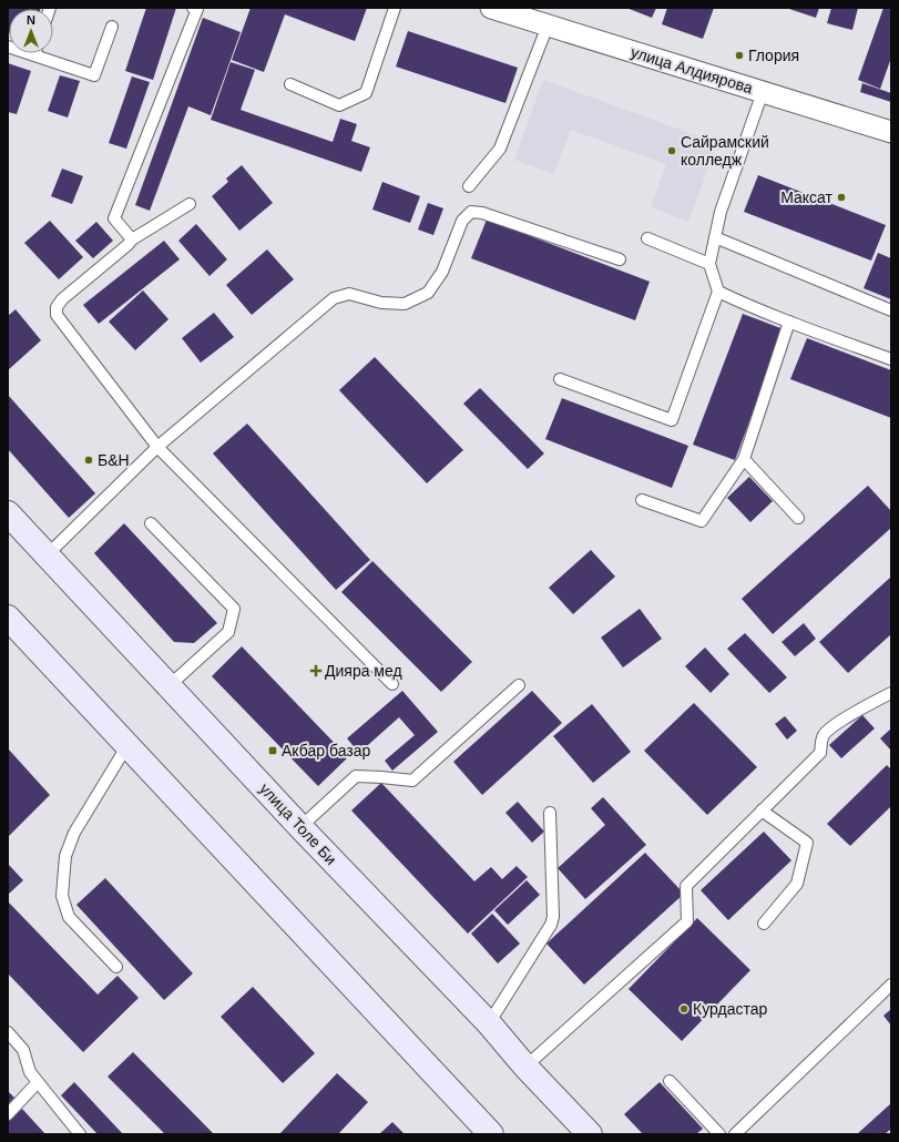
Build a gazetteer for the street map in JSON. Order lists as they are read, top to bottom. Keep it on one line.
{"streets":{"main road":["улица Толе Би"],"street":["улица Алдиярова"]},"places":{"other":["Глория","Сайрамский колледж","Максат","Б&Н","Курдастар"],"health":["Дияра мед"],"transit":["Акбар базар"]},"north":"top"}
